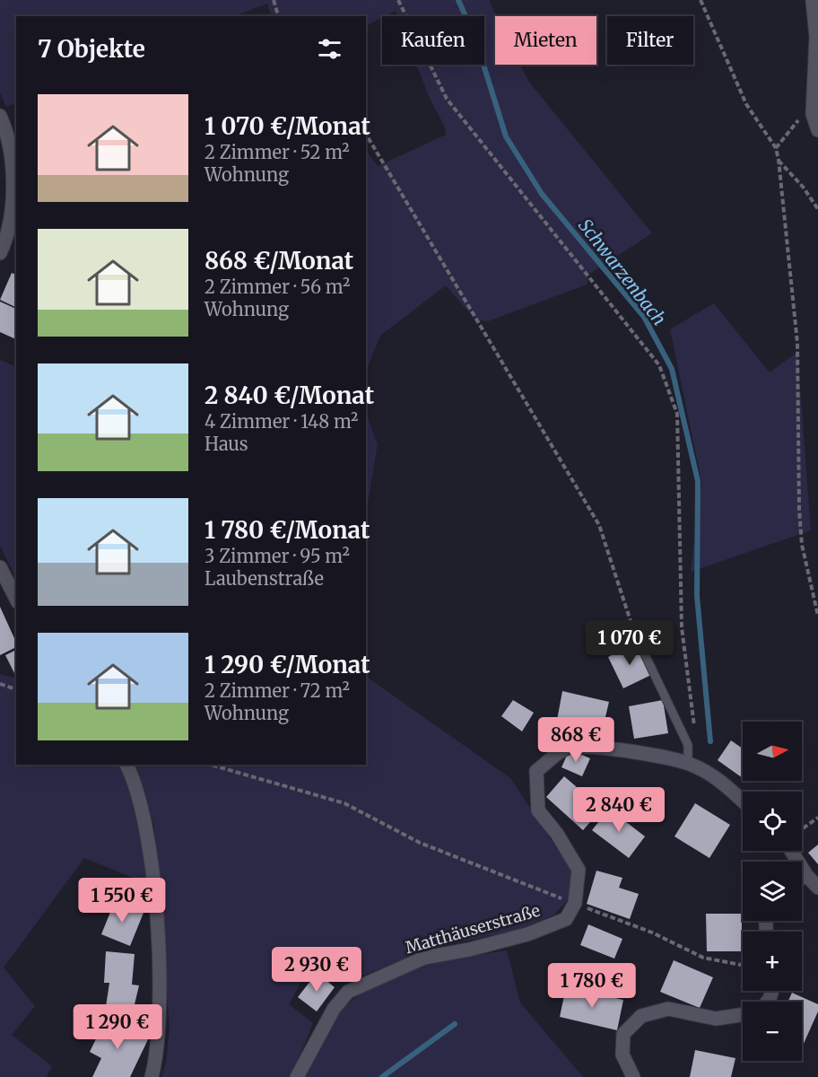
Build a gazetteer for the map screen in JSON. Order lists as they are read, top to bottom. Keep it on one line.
{"streets":{"street":["Matthäuserstraße"]},"water":["Schwarzenbach"],"north":"right","page":{"chip":["Kaufen","Mieten","Filter"],"heading":"7 Objekte","list":[{"name":"1 070 €/Monat","note":"2 Zimmer · 52 m² · Wohnung"},{"name":"868 €/Monat","note":"2 Zimmer · 56 m² · Wohnung"},{"name":"2 840 €/Monat","note":"4 Zimmer · 148 m² · Haus"},{"name":"1 780 €/Monat","note":"3 Zimmer · 95 m² · Laubenstraße"},{"name":"1 290 €/Monat","note":"2 Zimmer · 72 m² · Wohnung"}],"price":["1 070 €","868 €","2 840 €","1 550 €","2 930 €","1 780 €","1 290 €"],"map_buttons":["+","−"]}}
